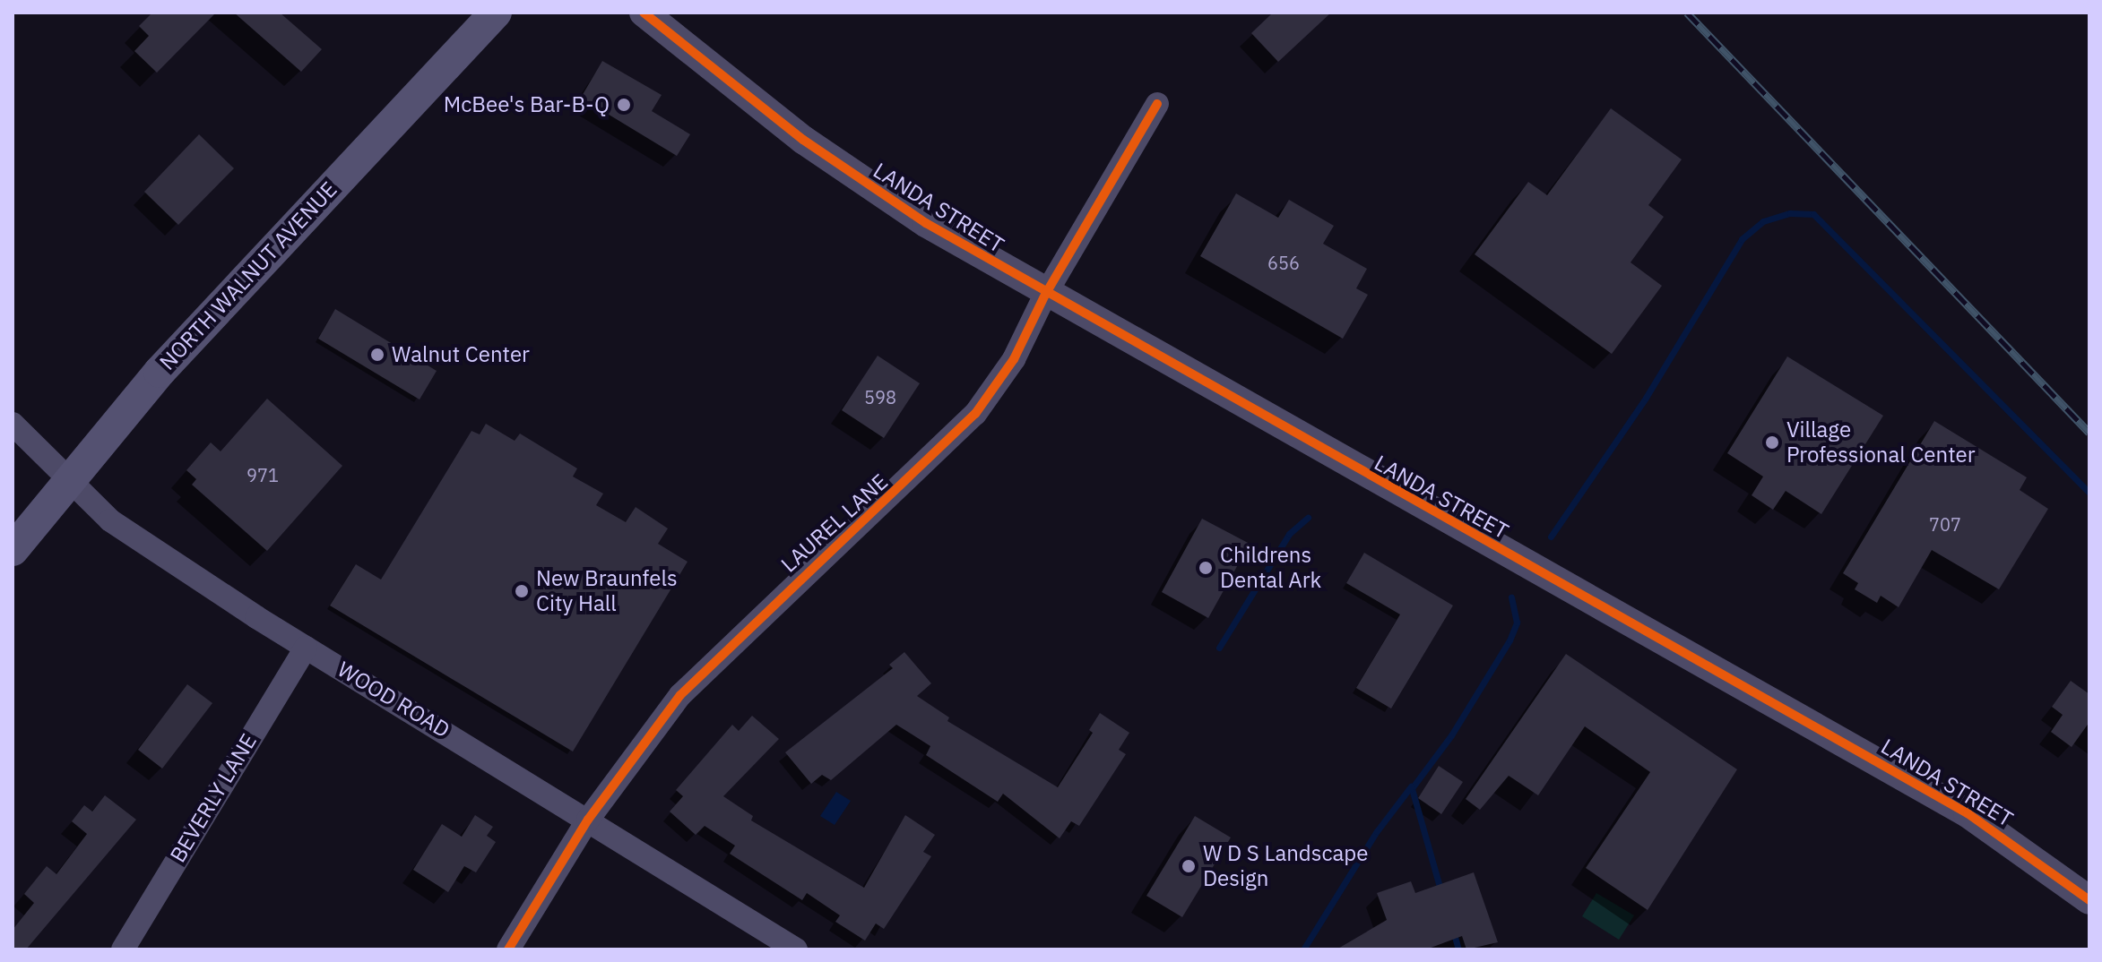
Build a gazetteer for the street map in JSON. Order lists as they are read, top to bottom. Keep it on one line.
{"streets":{"main road":["NORTH WALNUT AVENUE"],"street":["LANDA STREET","LAUREL LANE","WOOD ROAD","BEVERLY LANE"]},"crossings":[["LANDA STREET","LAUREL LANE"],["NORTH WALNUT AVENUE","WOOD ROAD"],["LAUREL LANE","WOOD ROAD"],["WOOD ROAD","BEVERLY LANE"]],"places":["McBee's Bar-B-Q","Walnut Center","Village Professional Center","Childrens Dental Ark","New Braunfels City Hall","W D S Landscape Design"],"house_numbers":["656","598","971","707"]}
